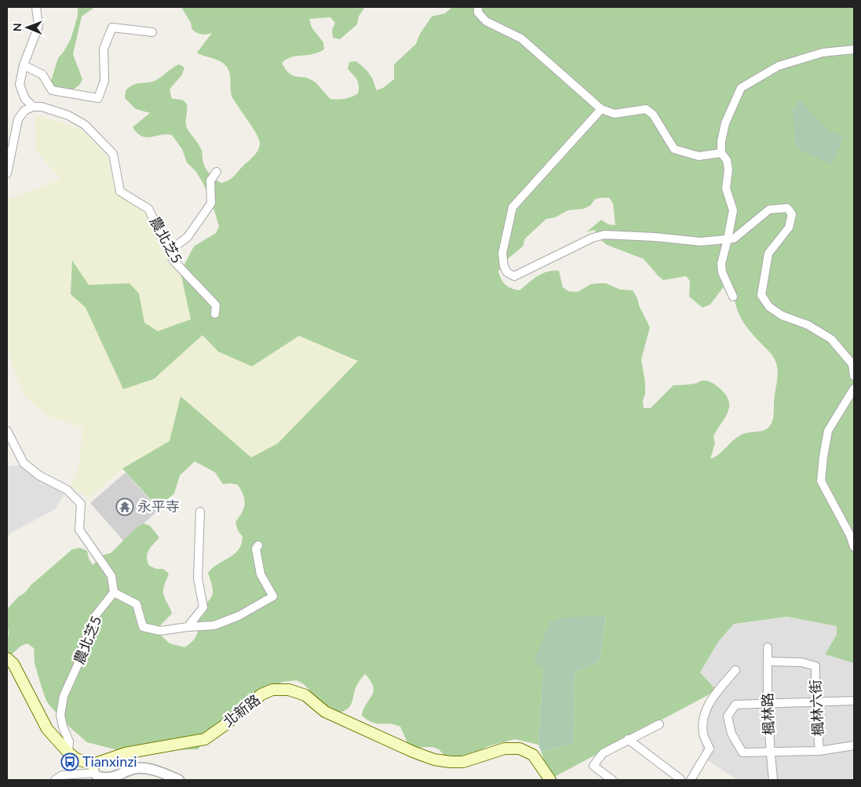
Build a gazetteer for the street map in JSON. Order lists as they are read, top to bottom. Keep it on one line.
{"streets":{"main road":["北新路"],"street":["農北芝5","楓林六街","楓林路"]},"crossings":[["楓林六街","楓林路"]],"places":{"temple":["永平寺"],"bus stop":["Tianxinzi"]},"north":"left"}
